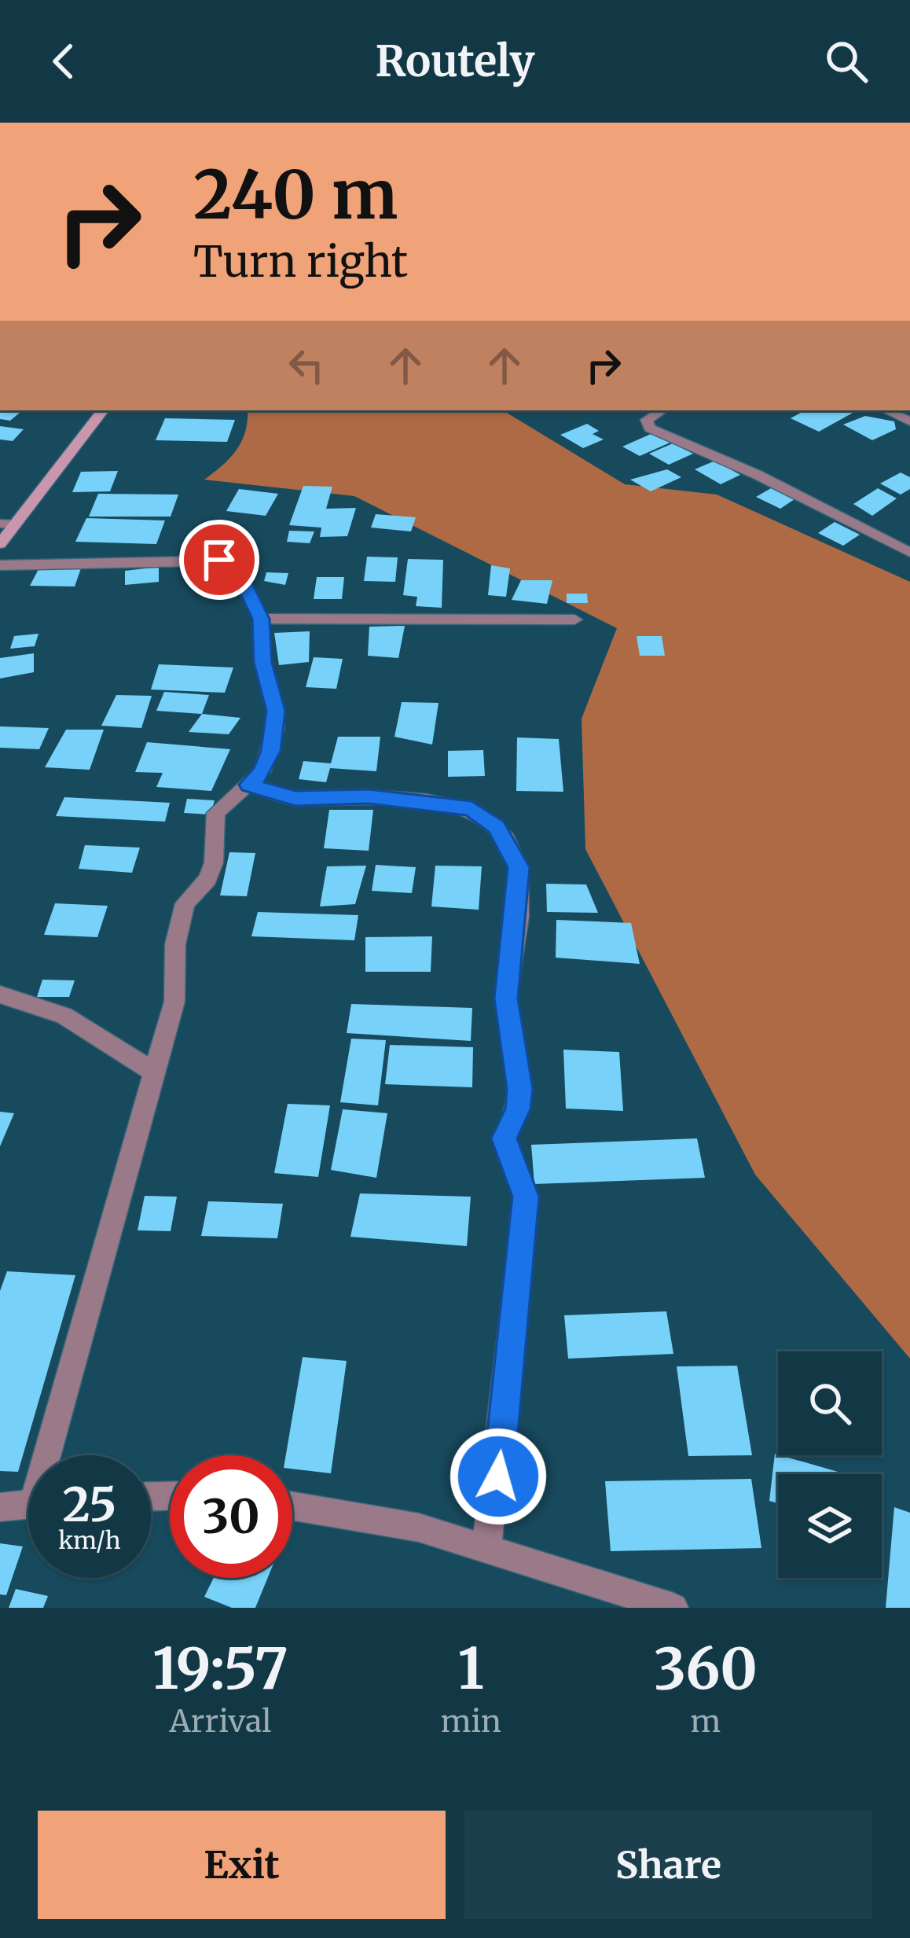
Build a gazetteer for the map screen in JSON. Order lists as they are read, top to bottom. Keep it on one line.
{"page":{"header":"Routely","turn":["240 m","Turn right"],"speed":"25 km/h","limit":"30","eta":["19:57","Arrival","1","min","360","m"],"buttons":["Exit","Share"]}}
